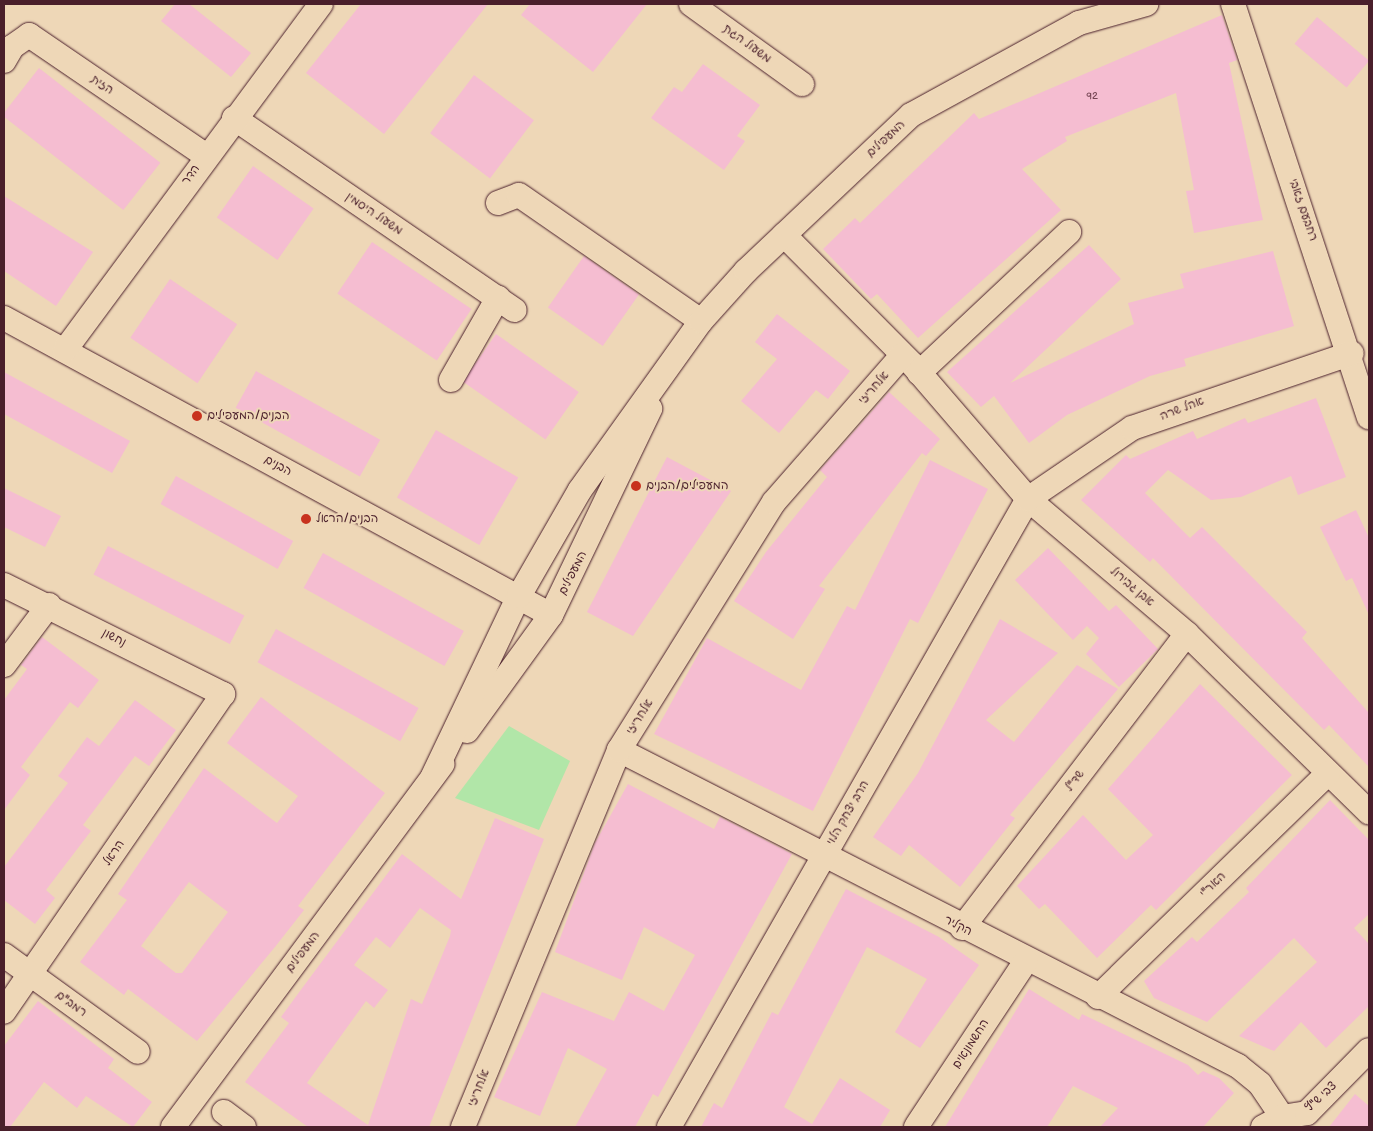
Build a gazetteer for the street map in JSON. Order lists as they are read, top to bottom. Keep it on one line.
{"streets":{"street":["משעול הגת","הזית","המעפילים","הדר","רחבעם זאבי","משעול היסמין","אלחריזי","אהל שרה","הבנים","אבן גבירול","נחשון","שד\"ל","הרב יצחק הלוי","הראל","האר\"י","הקליר","רמב\"ם","החשמונאים","צבי ש\"ץ"]},"crossings":[["הזית","הדר"],["המעפילים","הבנים"],["המעפילים","אבן גבירול"],["הדר","משעול היסמין"],["הדר","הבנים"],["רחבעם זאבי","אהל שרה"],["אלחריזי","אבן גבירול"],["אלחריזי","הקליר"],["אהל שרה","אבן גבירול"],["אהל שרה","הרב יצחק הלוי"],["אבן גבירול","שד\"ל"],["אבן גבירול","הרב יצחק הלוי"],["אבן גבירול","האר\"י"],["נחשון","הראל"],["שד\"ל","הקליר"],["הרב יצחק הלוי","הקליר"],["הראל","רמב\"ם"],["האר\"י","הקליר"],["הקליר","החשמונאים"],["הקליר","צבי ש\"ץ"]],"places":["הבנים/המעפילים","המעפילים/הבנים","הבנים/הראל"],"house_numbers":["92"]}
